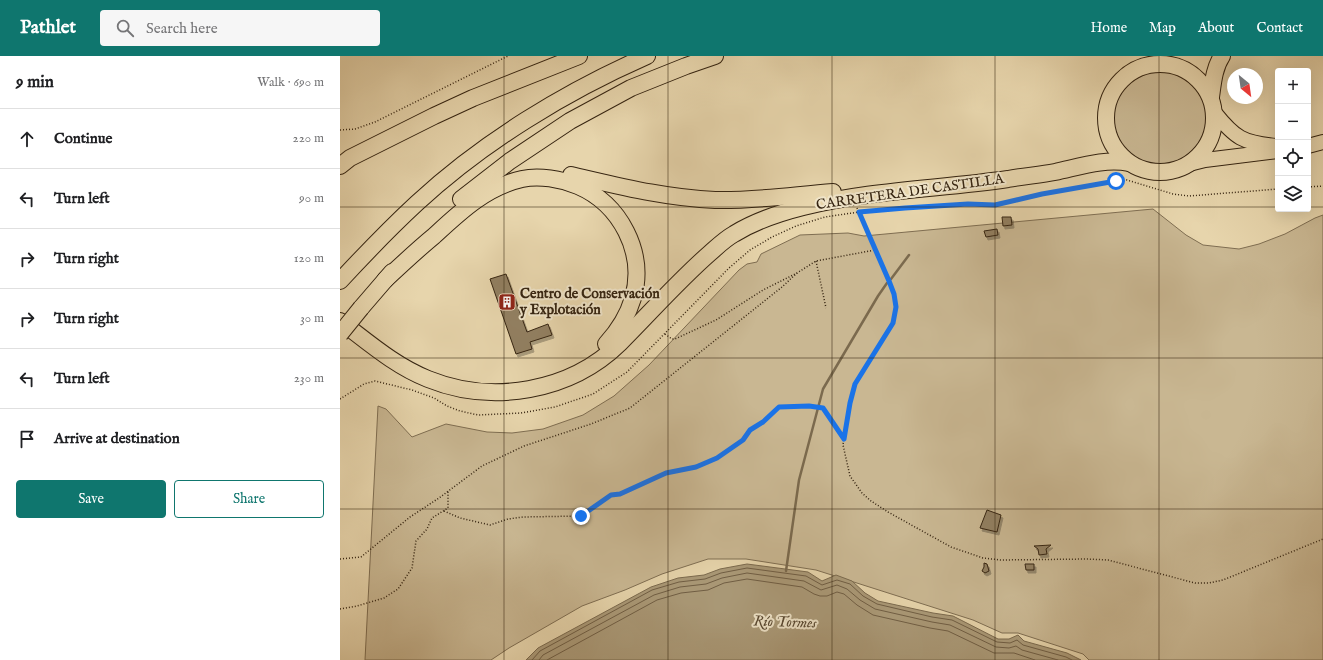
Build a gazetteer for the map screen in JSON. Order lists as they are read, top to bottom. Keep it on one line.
{"streets":{"highway":["CARRETERA DE CASTILLA"]},"water":["Río Tormes"],"places":{"building":["Centro de Conservación y Explotación"]},"north":"bottom right","page":{"header":"Pathlet","search":"Search here","nav":["Home","Map","About","Contact"],"heading":["9 min","Walk · 690 m"],"map_buttons":["+","−"],"list":[["Continue","220 m"],["Turn left","90 m"],["Turn right","120 m"],["Turn right","30 m"],["Turn left","230 m"],"Arrive at destination"],"buttons":["Save","Share"]}}
